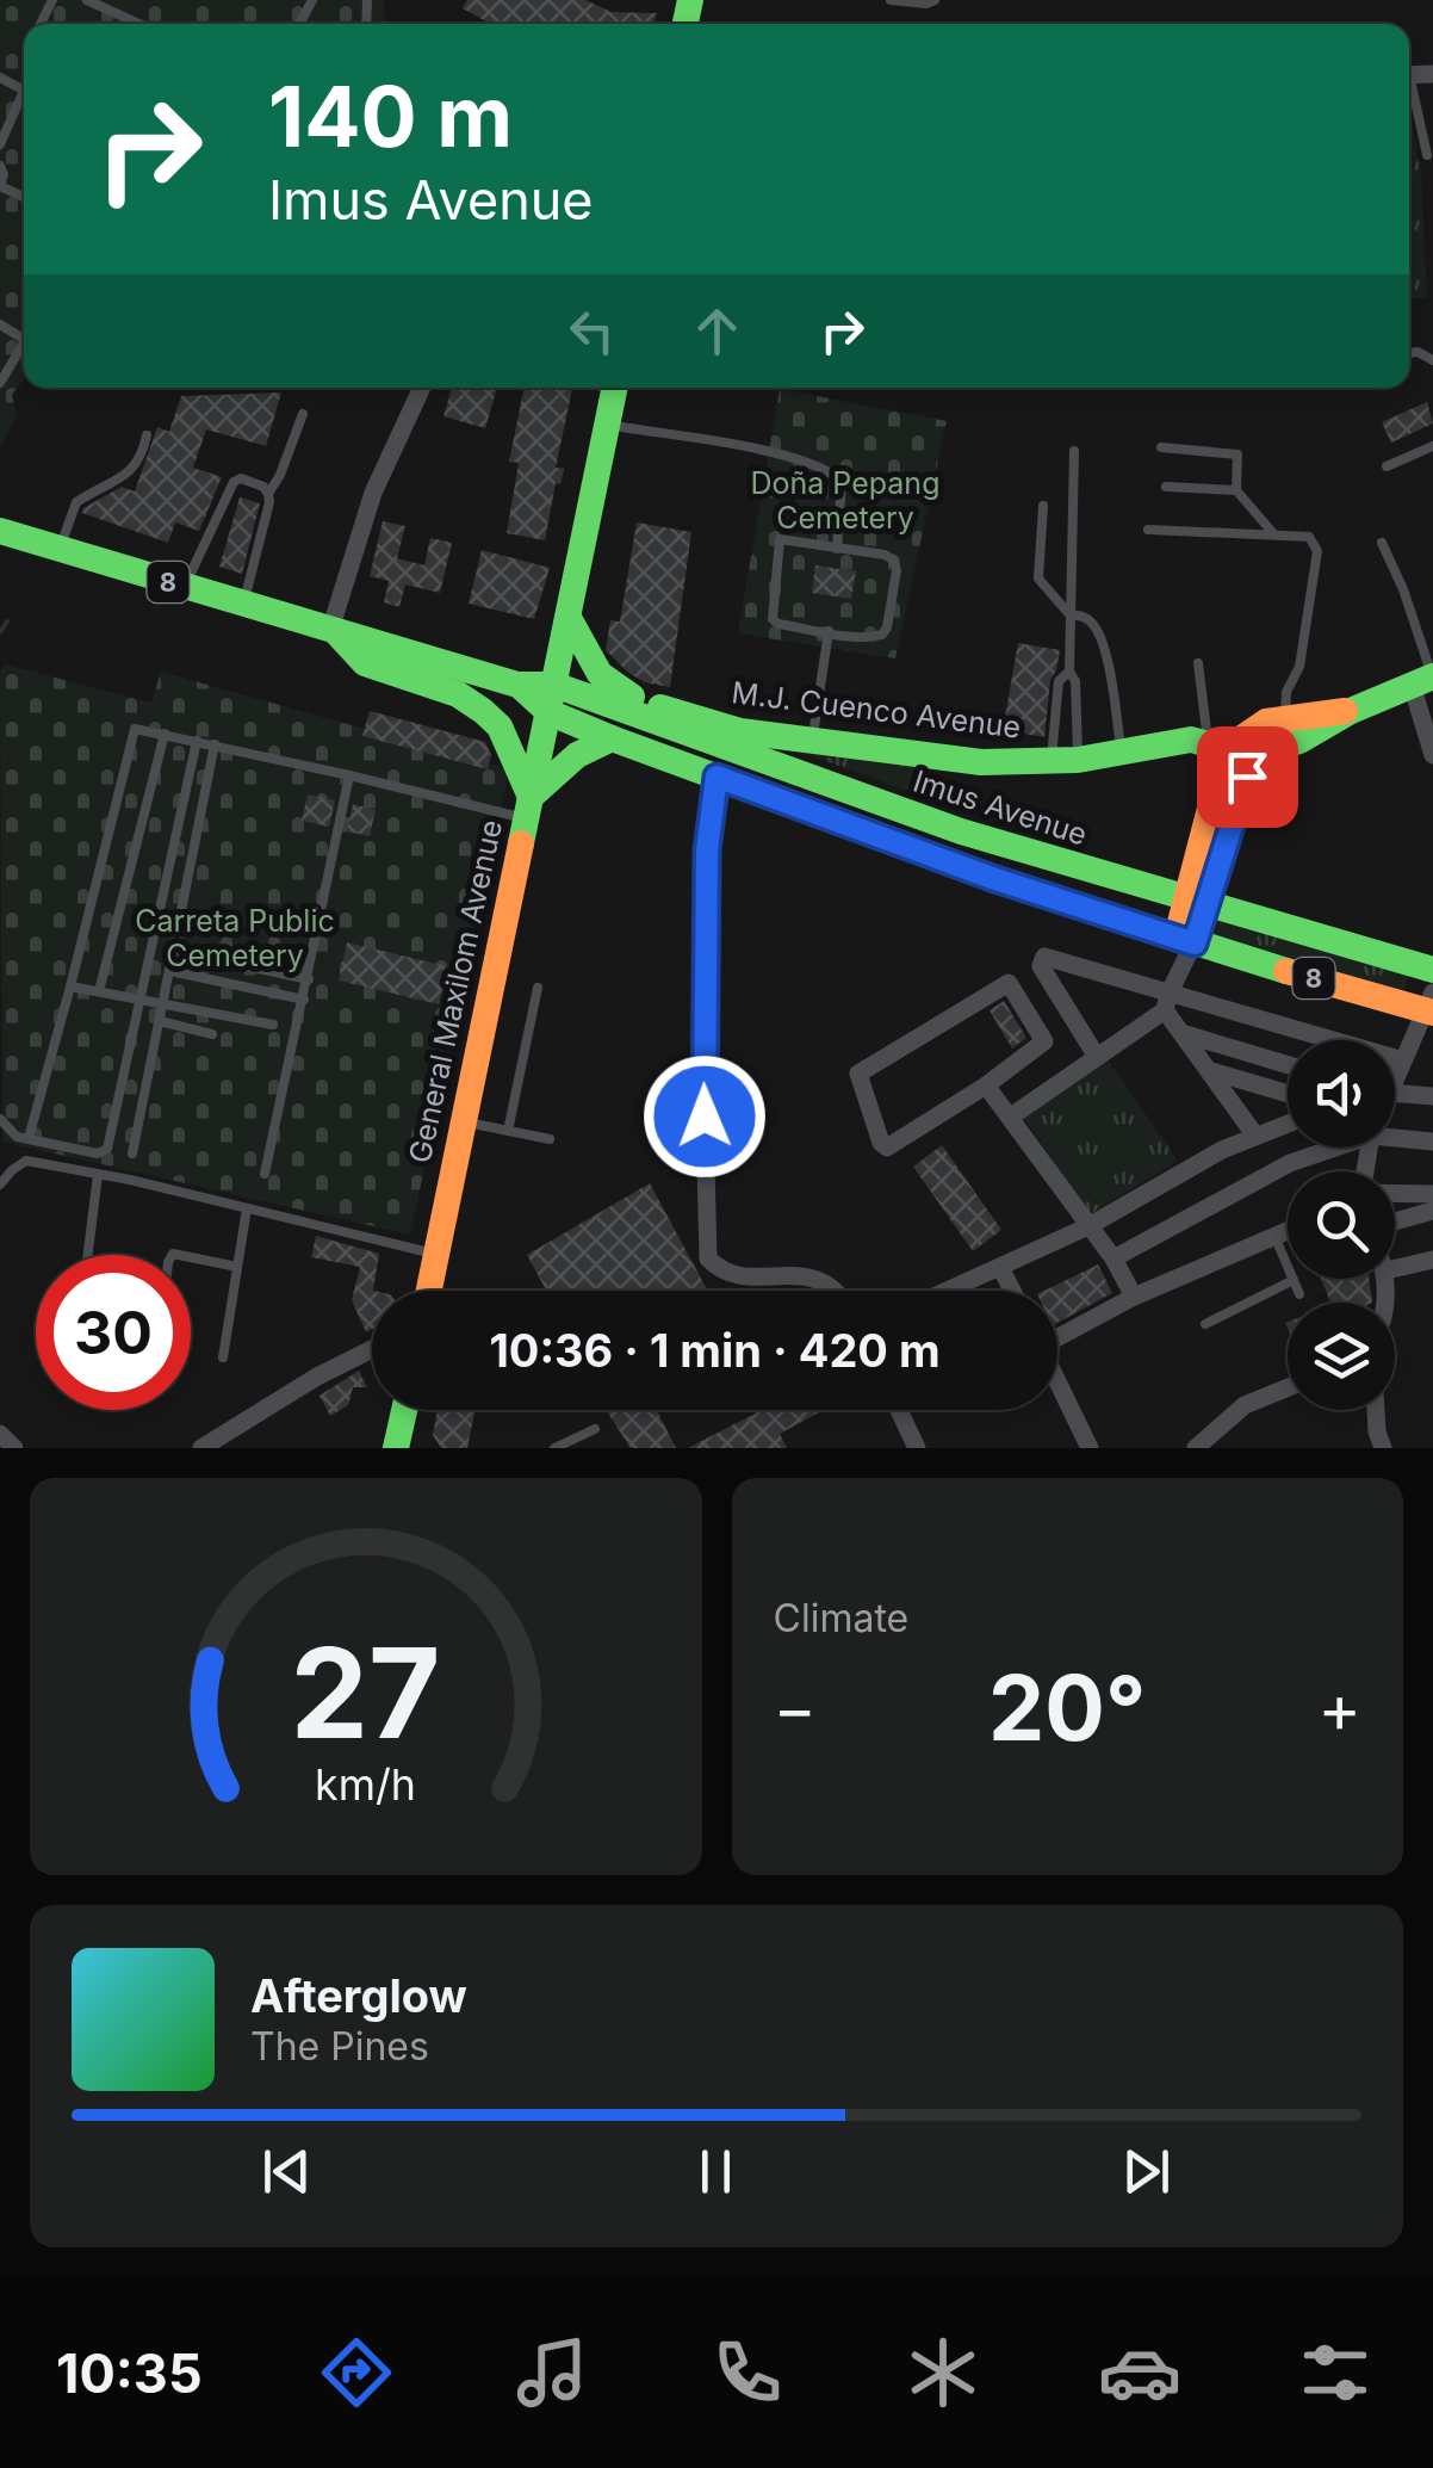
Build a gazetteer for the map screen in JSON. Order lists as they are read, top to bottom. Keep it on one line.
{"streets":{"main road":["8","M.J. Cuenco Avenue","Imus Avenue","General Maxilom Avenue"]},"crossings":[["8","Imus Avenue"],["8","General Maxilom Avenue"],["Imus Avenue","General Maxilom Avenue"]],"parks":["Doña Pepang Cemetery","Carreta Public Cemetery"],"page":{"turn":["140 m","Imus Avenue"],"limit":"30","trip":"10:36 · 1 min · 420 m","tile":"Climate","heat":["−","20°","+"],"song":["Afterglow","The Pines"],"tabs":"10:35","gauge":["27","km/h"]}}
